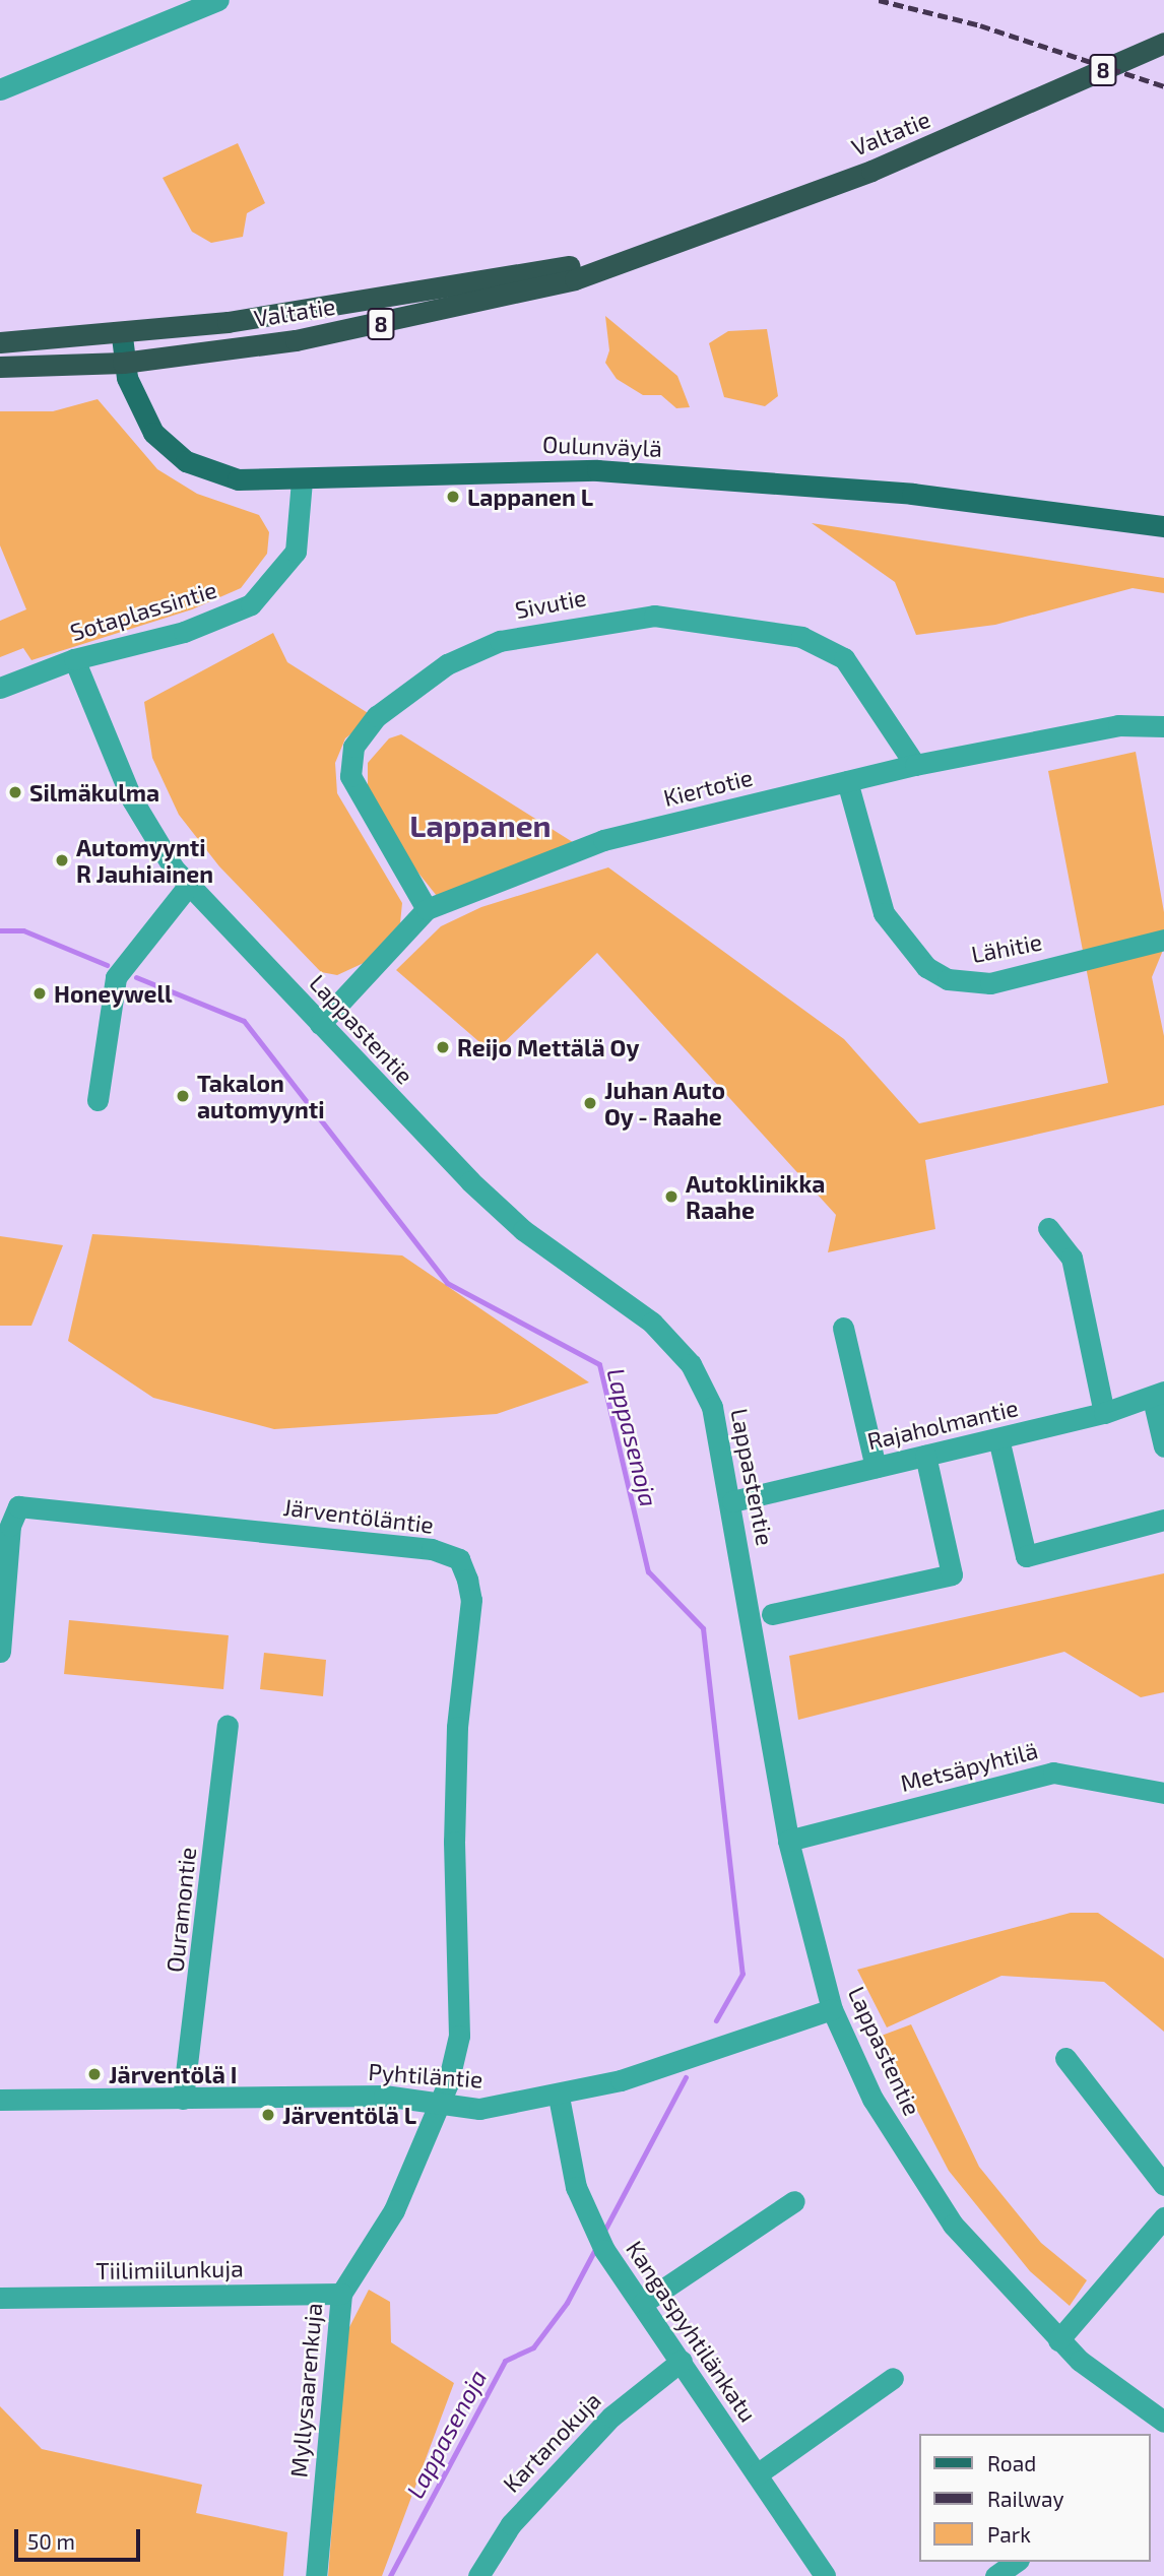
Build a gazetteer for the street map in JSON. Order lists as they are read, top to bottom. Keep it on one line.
{"streets":{"highway":["8","Valtatie"],"main road":["Oulunväylä"],"street":["Sivutie","Sotaplassintie","Kiertotie","Lähitie","Lappastentie","Rajaholmantie","Järventöläntie","Metsäpyhtilä","Ouramontie","Pyhtiläntie","Tiilimiilunkuja","Kangaspyhtilänkatu","Myllysaarenkuja","Kartanokuja"]},"crossings":[["Valtatie","Oulunväylä"],["Oulunväylä","Sotaplassintie"],["Sivutie","Kiertotie"],["Sotaplassintie","Lappastentie"],["Kiertotie","Lähitie"],["Kiertotie","Lappastentie"],["Lappastentie","Rajaholmantie"],["Lappastentie","Metsäpyhtilä"],["Lappastentie","Pyhtiläntie"],["Järventöläntie","Pyhtiläntie"],["Järventöläntie","Myllysaarenkuja"],["Ouramontie","Pyhtiläntie"],["Pyhtiläntie","Kangaspyhtilänkatu"],["Pyhtiläntie","Myllysaarenkuja"],["Tiilimiilunkuja","Myllysaarenkuja"],["Kangaspyhtilänkatu","Kartanokuja"]],"districts":["Lappanen"],"water":["Lappasenoja"],"places":["Lappanen L","Silmäkulma","Automyynti R Jauhiainen","Honeywell","Reijo Mettälä Oy","Takalon automyynti","Juhan Auto Oy - Raahe","Autoklinikka Raahe","Järventölä I","Järventölä L"],"legend":["Road","Railway","Park"],"scale_bar":"50 m"}
